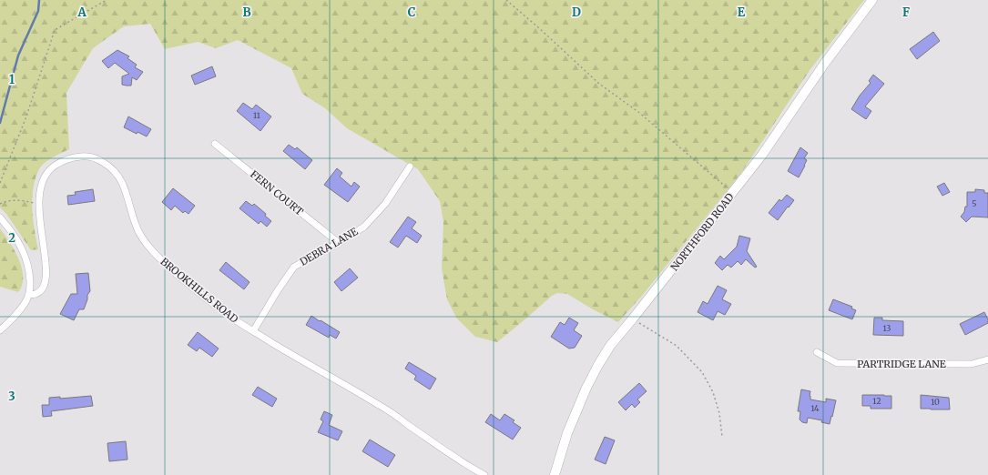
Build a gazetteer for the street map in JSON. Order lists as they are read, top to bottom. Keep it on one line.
{"streets":{"street":["FERN COURT","NORTHFORD ROAD","DEBRA LANE","BROOKHILLS ROAD","PARTRIDGE LANE"]},"crossings":[["FERN COURT","DEBRA LANE"],["DEBRA LANE","BROOKHILLS ROAD"]],"house_numbers":["11","5","13","12","10","14"],"grid":{"columns":["A","B","C","D","E","F"],"rows":["1","2","3"]}}
